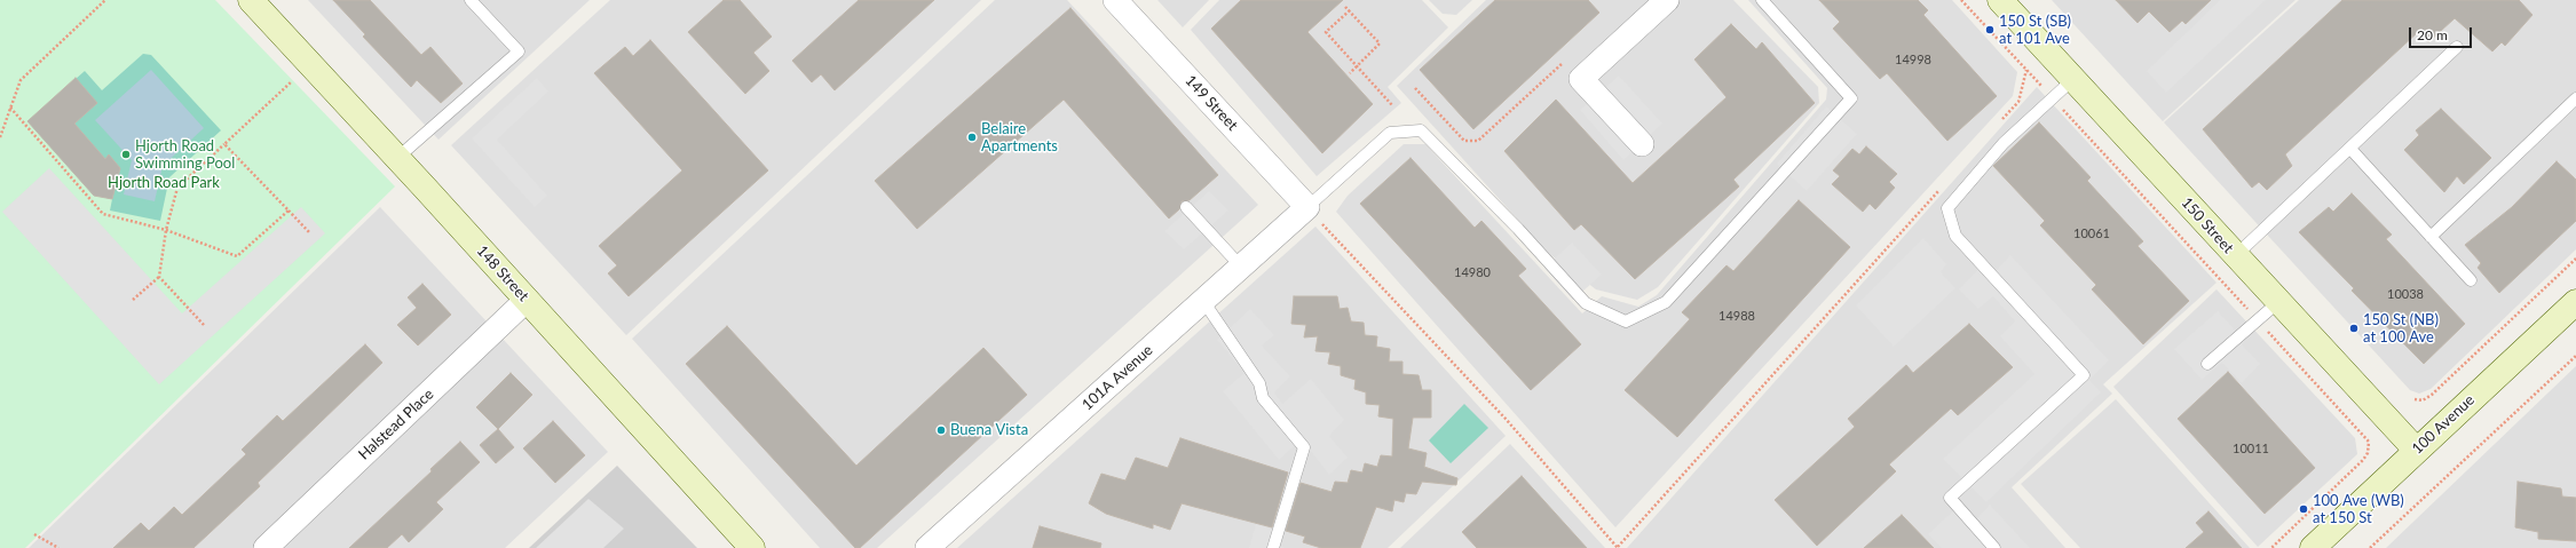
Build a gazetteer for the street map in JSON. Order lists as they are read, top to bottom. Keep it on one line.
{"streets":{"main road":["150 Street","148 Street","100 Avenue"],"street":["149 Street","101A Avenue","Halstead Place"]},"crossings":[["149 Street","101A Avenue"],["150 Street","100 Avenue"],["148 Street","Halstead Place"]],"parks":["Hjorth Road Park"],"places":["150 St (SB) at 101 Ave","Belaire Apartments","Hjorth Road Swimming Pool","150 St (NB) at 100 Ave","Buena Vista","100 Ave (WB) at 150 St"],"house_numbers":["14998","10061","14980","10038","14988","10011"],"scale_bar":"20 m"}
